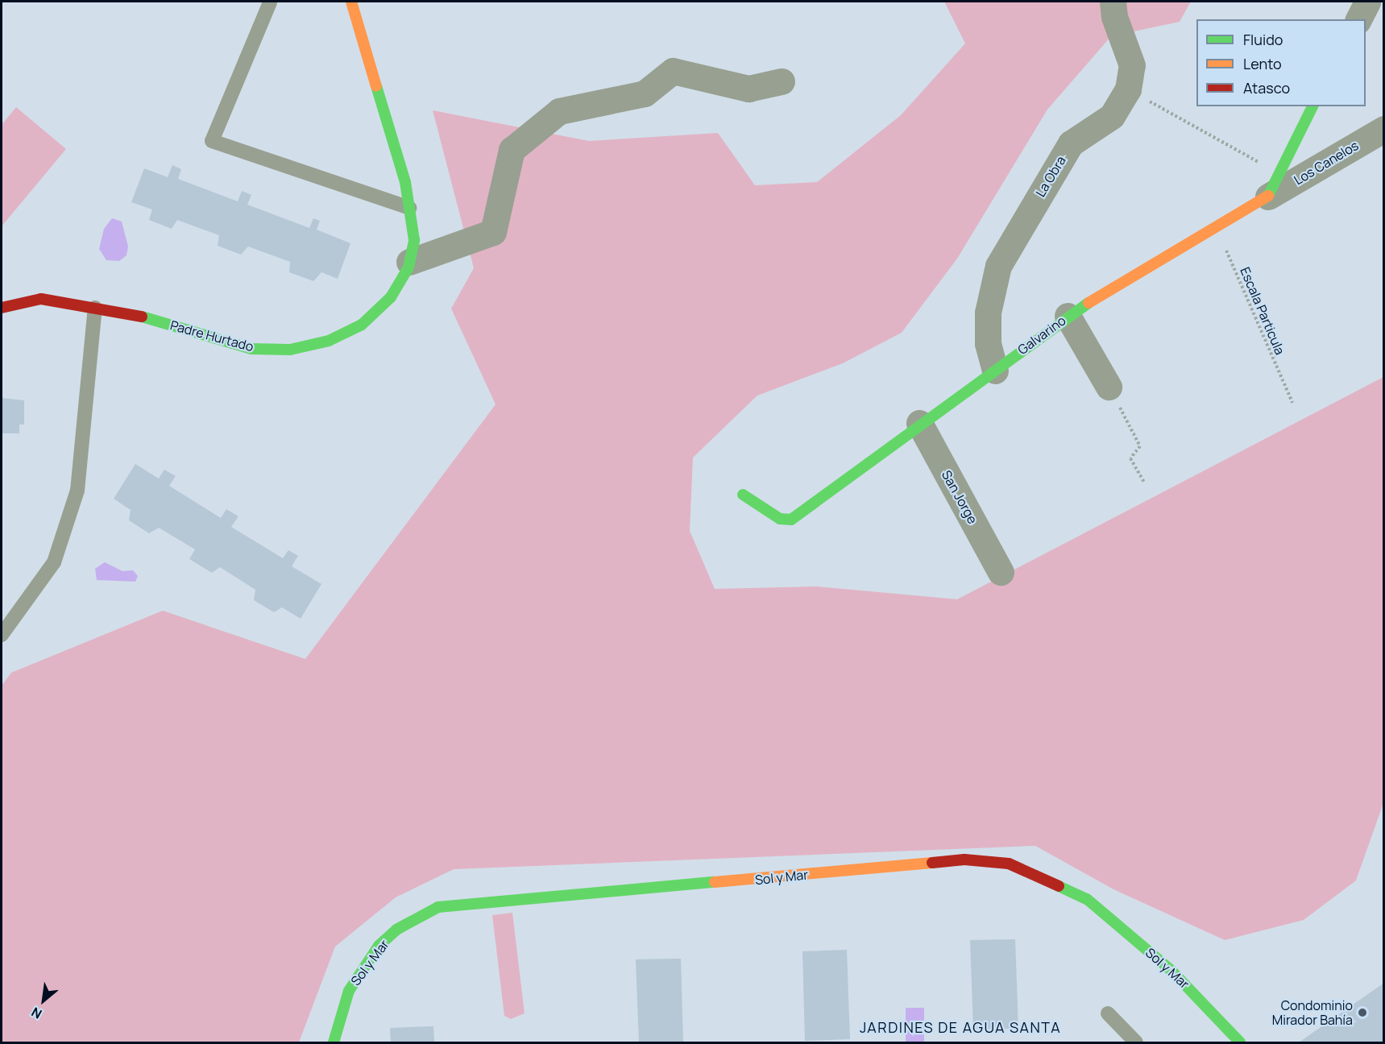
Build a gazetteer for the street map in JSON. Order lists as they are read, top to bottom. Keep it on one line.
{"streets":{"street":["Los Canelos","La Obra","Galvarino","Padre Hurtado","San Jorge","Sol y Mar"],"path":["Escala Particula"]},"crossings":[["Los Canelos","Galvarino"],["La Obra","Galvarino"],["Escala Particula","Galvarino"],["Galvarino","San Jorge"]],"districts":["JARDINES DE AGUA SANTA"],"places":["Condominio Mirador Bahía"],"legend":["Fluido","Lento","Atasco"],"north":"bottom left"}
